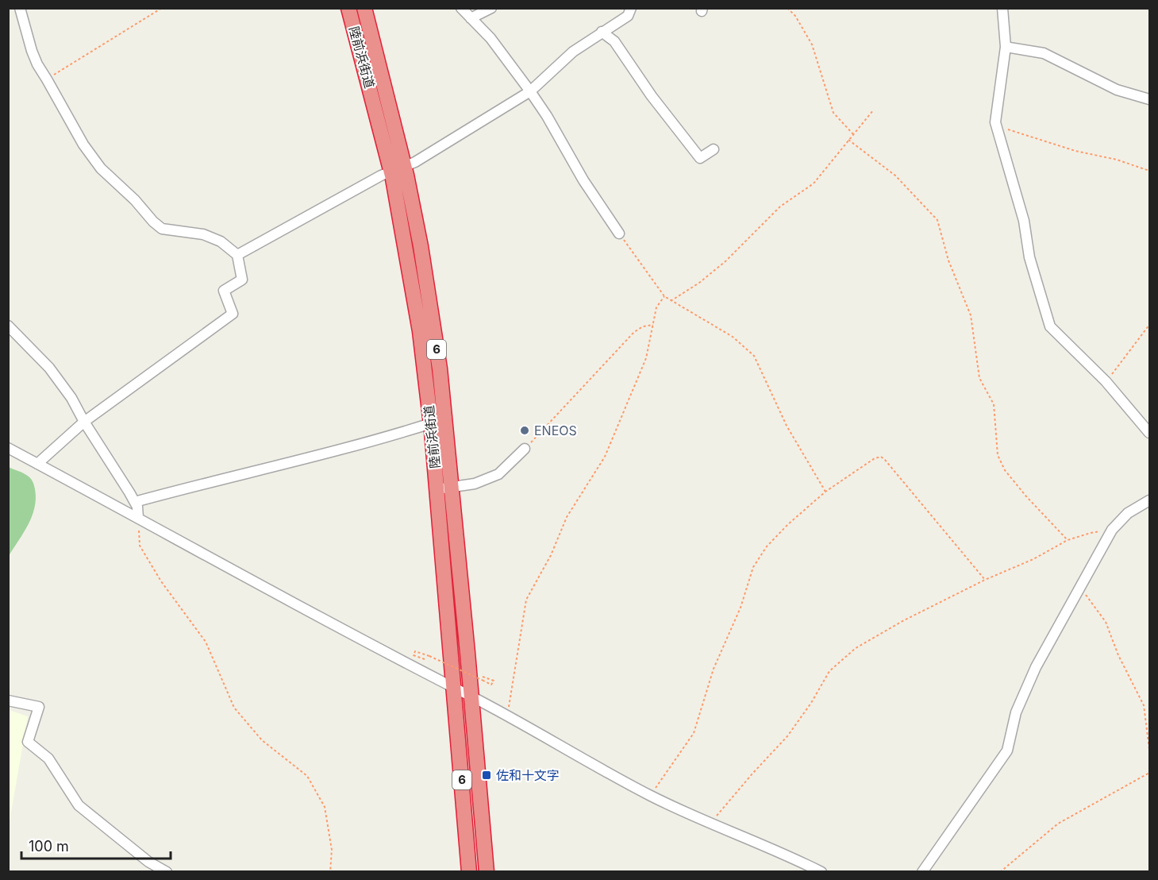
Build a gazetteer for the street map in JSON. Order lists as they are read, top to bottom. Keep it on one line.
{"streets":{"highway":["陸前浜街道","6"]},"places":{"other":["ENEOS"],"transit":["佐和十文字"]},"scale_bar":"100 m"}
